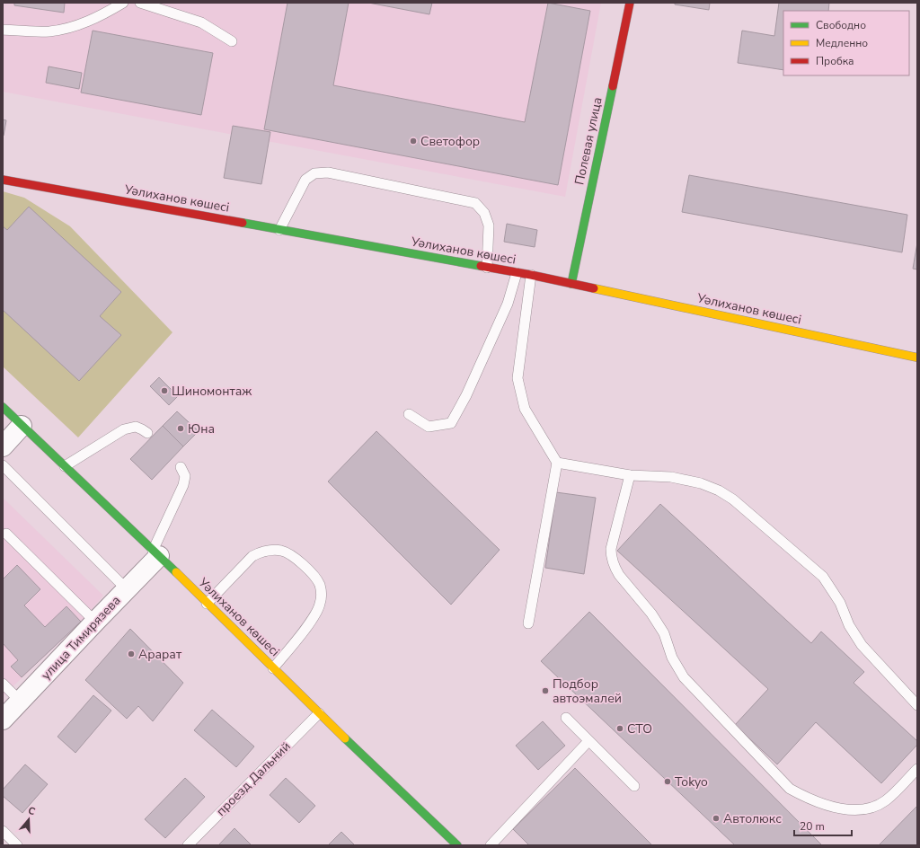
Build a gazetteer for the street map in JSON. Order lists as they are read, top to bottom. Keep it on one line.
{"streets":{"main road":["Полевая улица","Уәлиханов көшесі"],"street":["улица Тимирязева"],"lane":["проезд Дальний"]},"crossings":[["Полевая улица","Уәлиханов көшесі"],["Уәлиханов көшесі","улица Тимирязева"],["Уәлиханов көшесі","проезд Дальний"]],"places":["Светофор","Шиномонтаж","Юна","Арарат","Подбор автоэмалей","СТО","Tokyo","Автолюкс"],"legend":["Свободно","Медленно","Пробка"],"scale_bar":"20 m","north":"top"}
